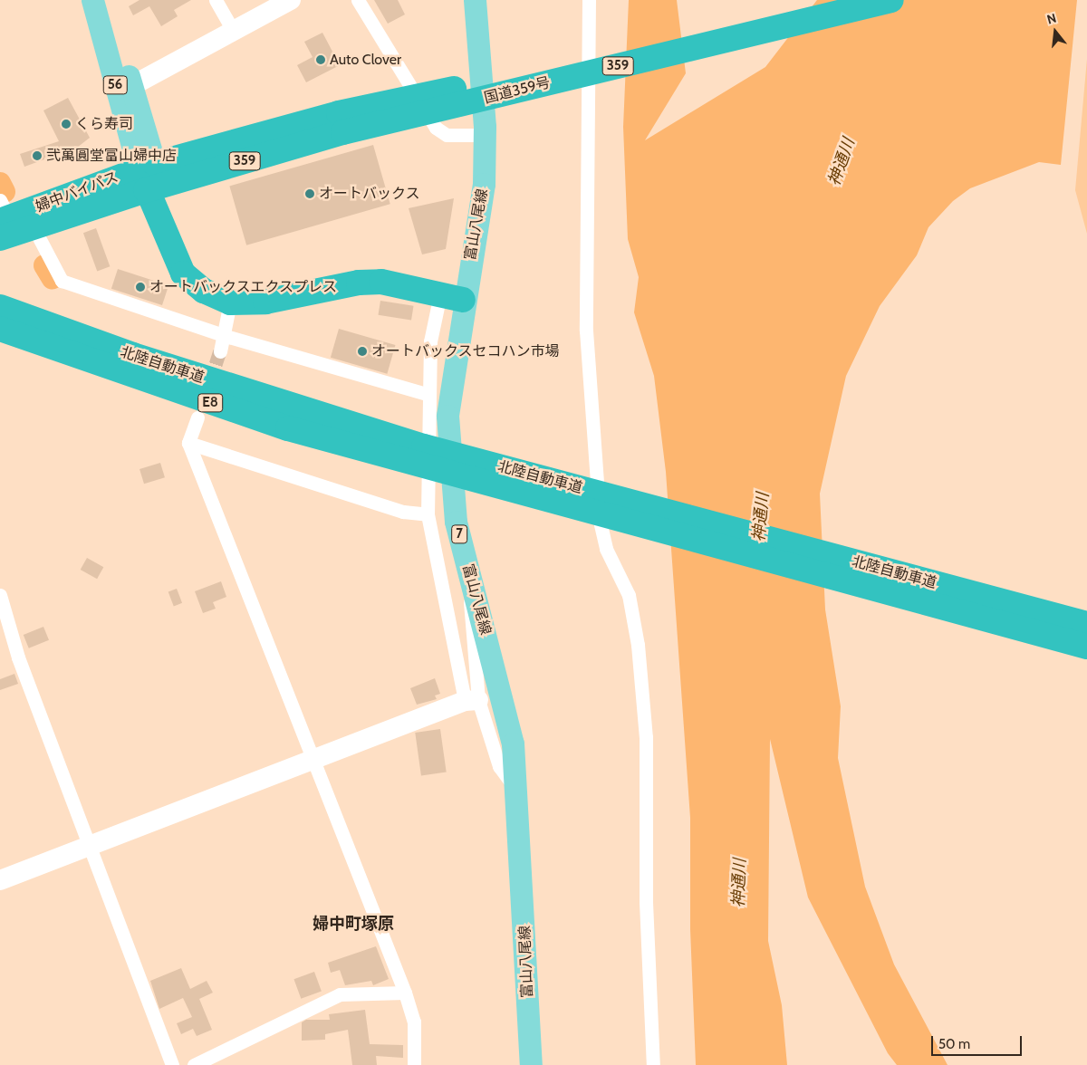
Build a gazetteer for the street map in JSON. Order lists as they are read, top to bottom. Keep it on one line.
{"streets":{"highway":["359","国道359号","婦中バイパス","北陸自動車道","E8"],"main road":["56","富山八尾線","7"]},"crossings":[["56","国道359号"],["56","婦中バイパス"],["国道359号","婦中バイパス"]],"districts":["婦中町塚原"],"water":["神通川"],"places":["Auto Clover","くら寿司","弐萬圓堂富山婦中店","オートバックス","オートバックスエクスプレス","オートバックスセコハン市場"],"scale_bar":"50 m","north":"top"}
